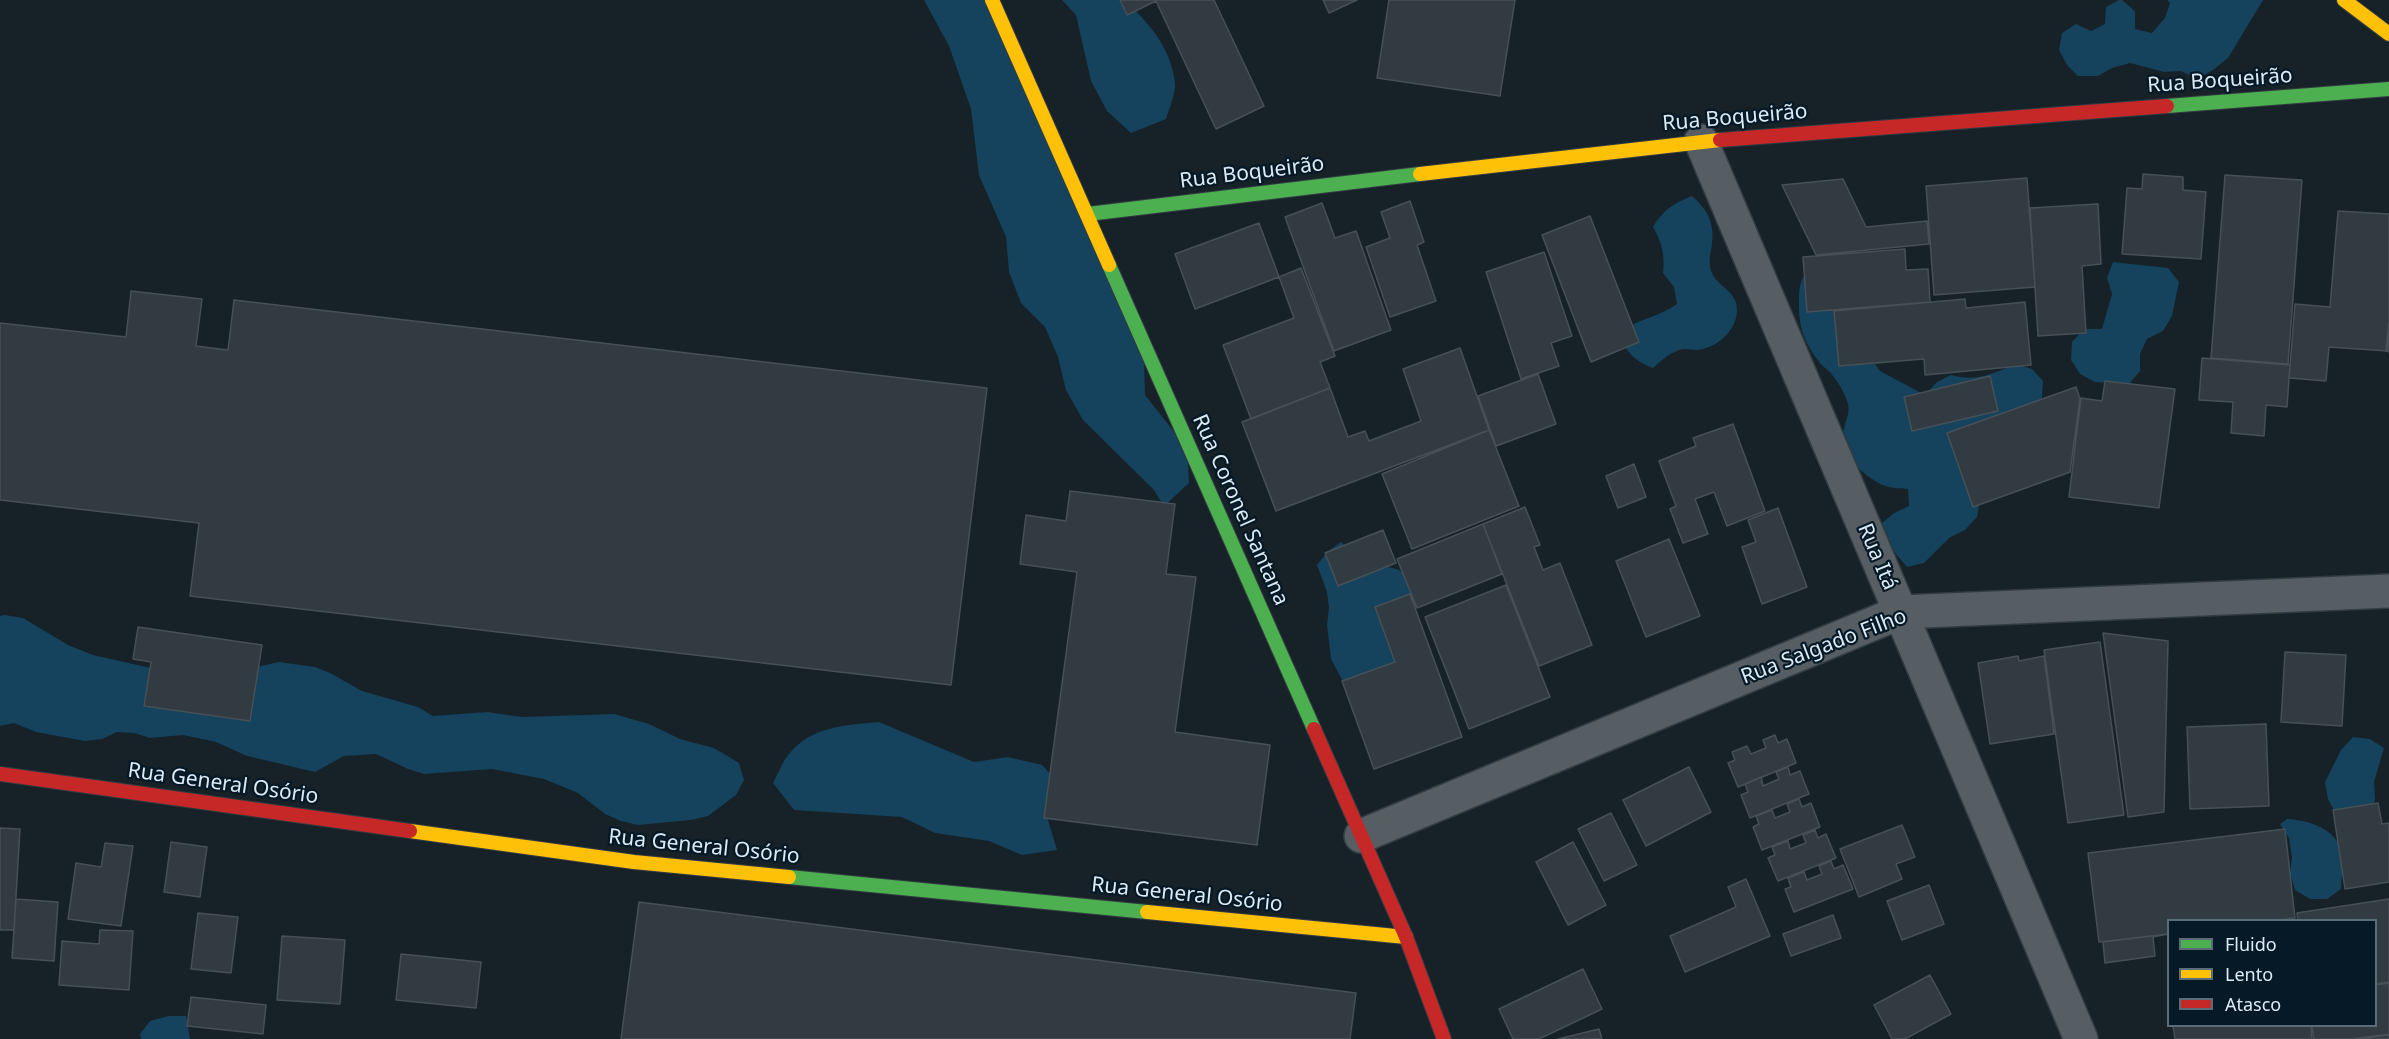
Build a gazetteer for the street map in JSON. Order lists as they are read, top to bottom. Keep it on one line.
{"streets":{"street":["Rua Boqueirão","Rua Coronel Santana","Rua Itá","Rua Salgado Filho","Rua General Osório"]},"crossings":[["Rua Boqueirão","Rua Coronel Santana"],["Rua Boqueirão","Rua Itá"],["Rua Coronel Santana","Rua Salgado Filho"],["Rua Coronel Santana","Rua General Osório"],["Rua Itá","Rua Salgado Filho"]],"legend":["Fluido","Lento","Atasco"]}
